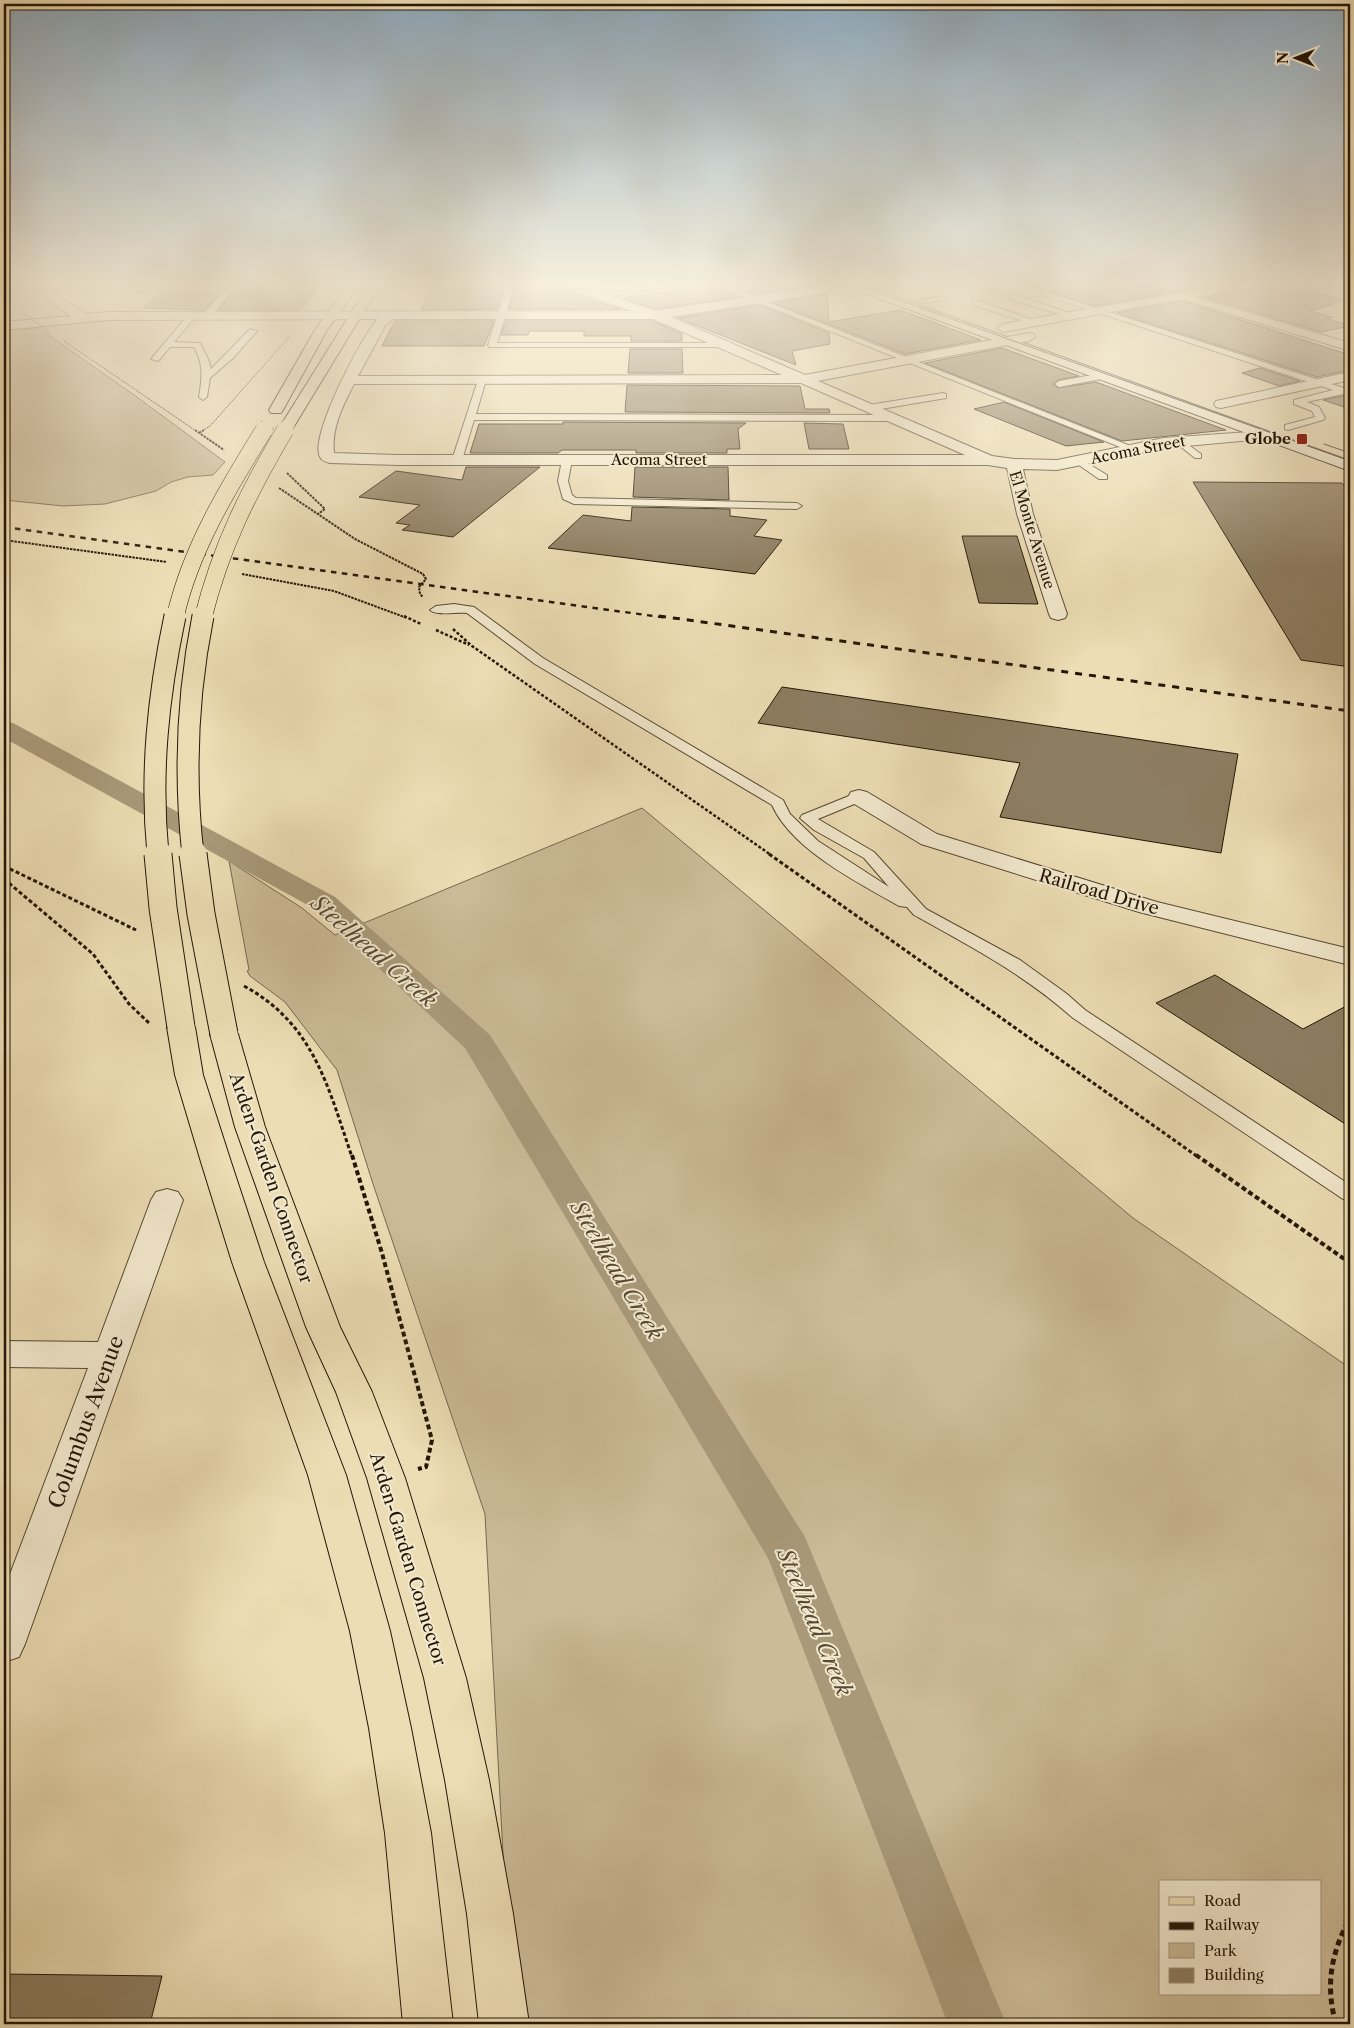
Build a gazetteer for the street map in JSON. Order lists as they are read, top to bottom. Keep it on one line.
{"streets":{"main road":["Arden-Garden Connector"],"street":["Acoma Street","El Monte Avenue","Railroad Drive","Columbus Avenue"]},"crossings":[["Acoma Street","El Monte Avenue"]],"water":["Steelhead Creek"],"places":{"transit":["Globe"]},"legend":["Road","Railway","Park","Building"],"north":"left"}
